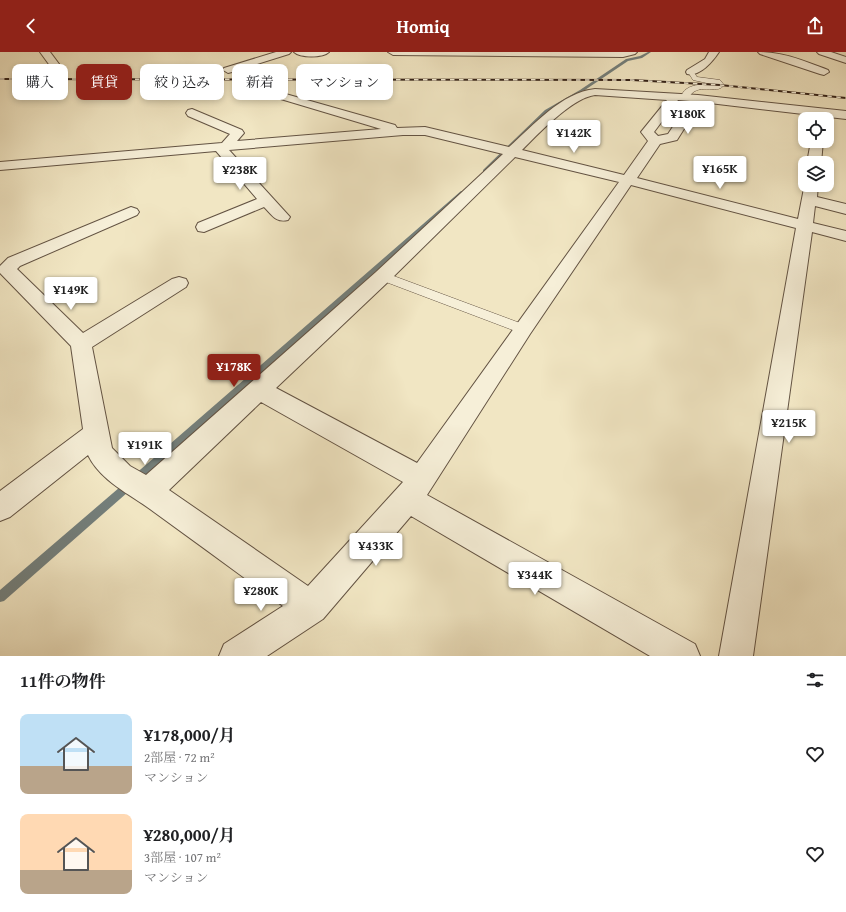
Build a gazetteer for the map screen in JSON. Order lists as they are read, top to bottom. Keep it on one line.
{"page":{"header":"Homiq","chip":["購入","賃貸","絞り込み","新着","マンション"],"price":["¥180K","¥142K","¥165K","¥238K","¥149K","¥178K","¥215K","¥191K","¥433K","¥344K","¥280K"],"heading":"11件の物件","list":[{"name":"¥178,000/月","note":"2部屋 · 72 m² · マンション"},{"name":"¥280,000/月","note":"3部屋 · 107 m² · マンション"}]}}
